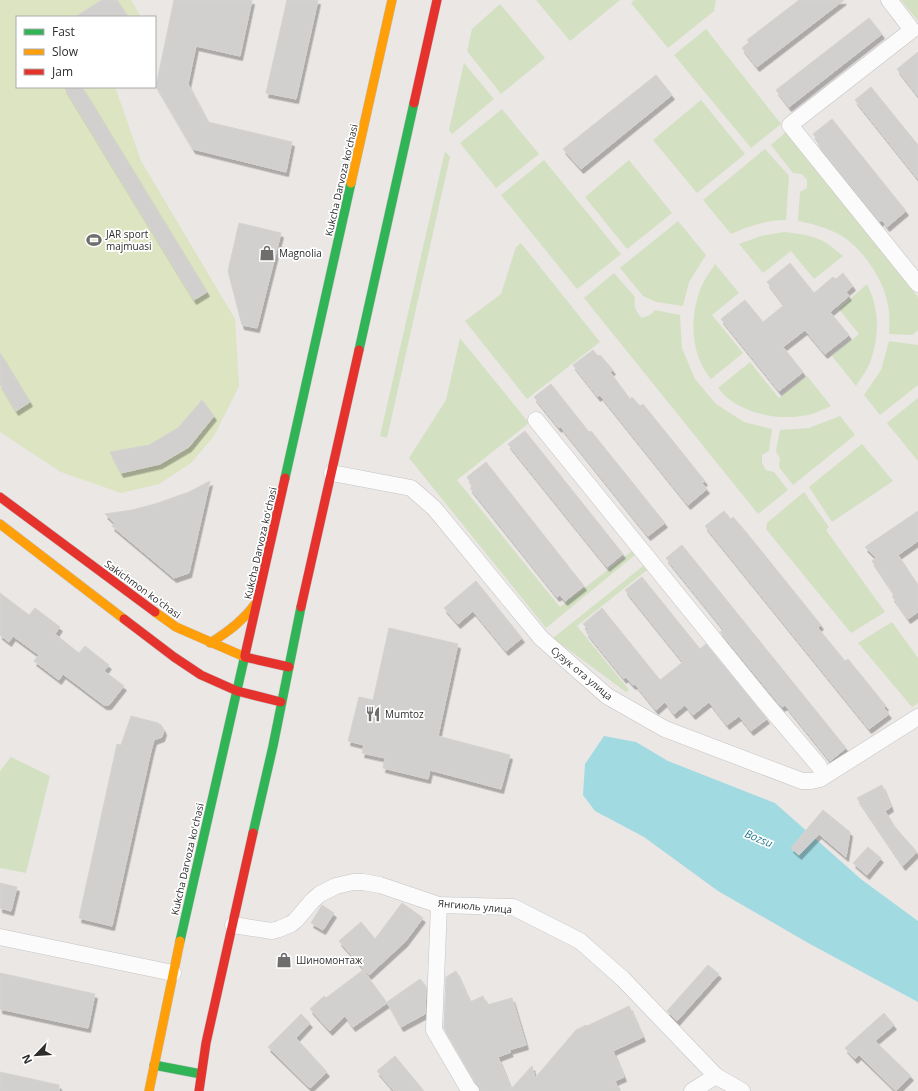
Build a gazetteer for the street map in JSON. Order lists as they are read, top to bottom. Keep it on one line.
{"streets":{"main road":["Kukcha Darvoza ko'chasi","Sakichmon ko'chasi"],"street":["Сузук ота улица","Янгиюль улица"]},"crossings":[["Kukcha Darvoza ko'chasi","Sakichmon ko'chasi"]],"water":["Bozsu"],"places":{"sports":["JAR sport majmuasi"],"shop":["Magnolia","Шиномонтаж"],"restaurant":["Mumtoz"]},"legend":["Fast","Slow","Jam"],"north":"bottom left"}
